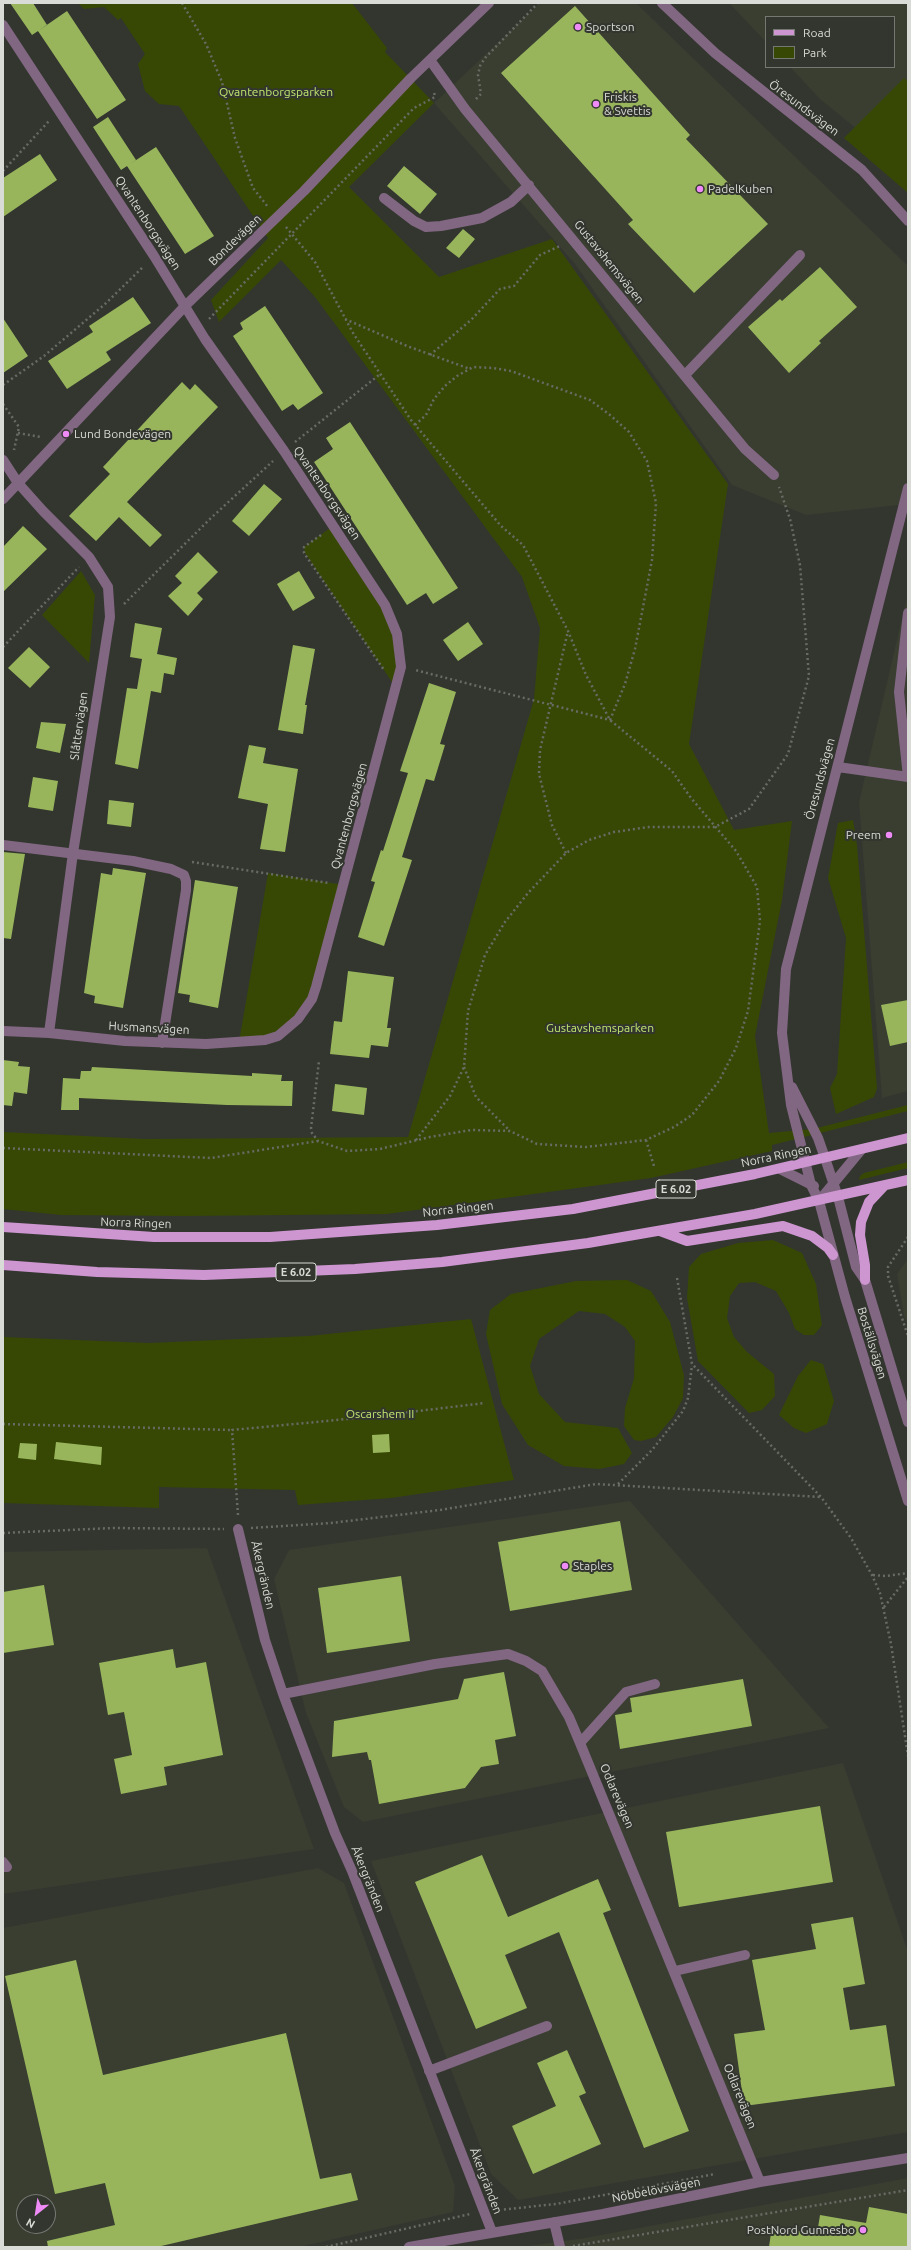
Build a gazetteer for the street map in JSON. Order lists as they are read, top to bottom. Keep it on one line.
{"streets":{"main road":["Norra Ringen","E 6.02"],"street":["Öresundsvägen","Qvantenborgsvägen","Bondevägen","Gustavshemsvägen","Slåttervägen","Husmansvägen","Boställsvägen","Åkergränden","Odlarevägen","Nöbbelövsvägen"]},"crossings":[["Öresundsvägen","Norra Ringen"],["Öresundsvägen","E 6.02"],["Öresundsvägen","Boställsvägen"],["Qvantenborgsvägen","Bondevägen"],["Qvantenborgsvägen","Husmansvägen"],["Bondevägen","Gustavshemsvägen"],["Bondevägen","Slåttervägen"],["Slåttervägen","Husmansvägen"],["E 6.02","Boställsvägen"],["Åkergränden","Odlarevägen"],["Åkergränden","Nöbbelövsvägen"],["Odlarevägen","Nöbbelövsvägen"]],"parks":["Qvantenborgsparken","Gustavshemsparken","Oscarshem II"],"places":["Sportson","Friskis & Svettis","PadelKuben","Lund Bondevägen","Preem","Staples","PostNord Gunnesbo"],"legend":["Road","Park"],"north":"bottom left"}
